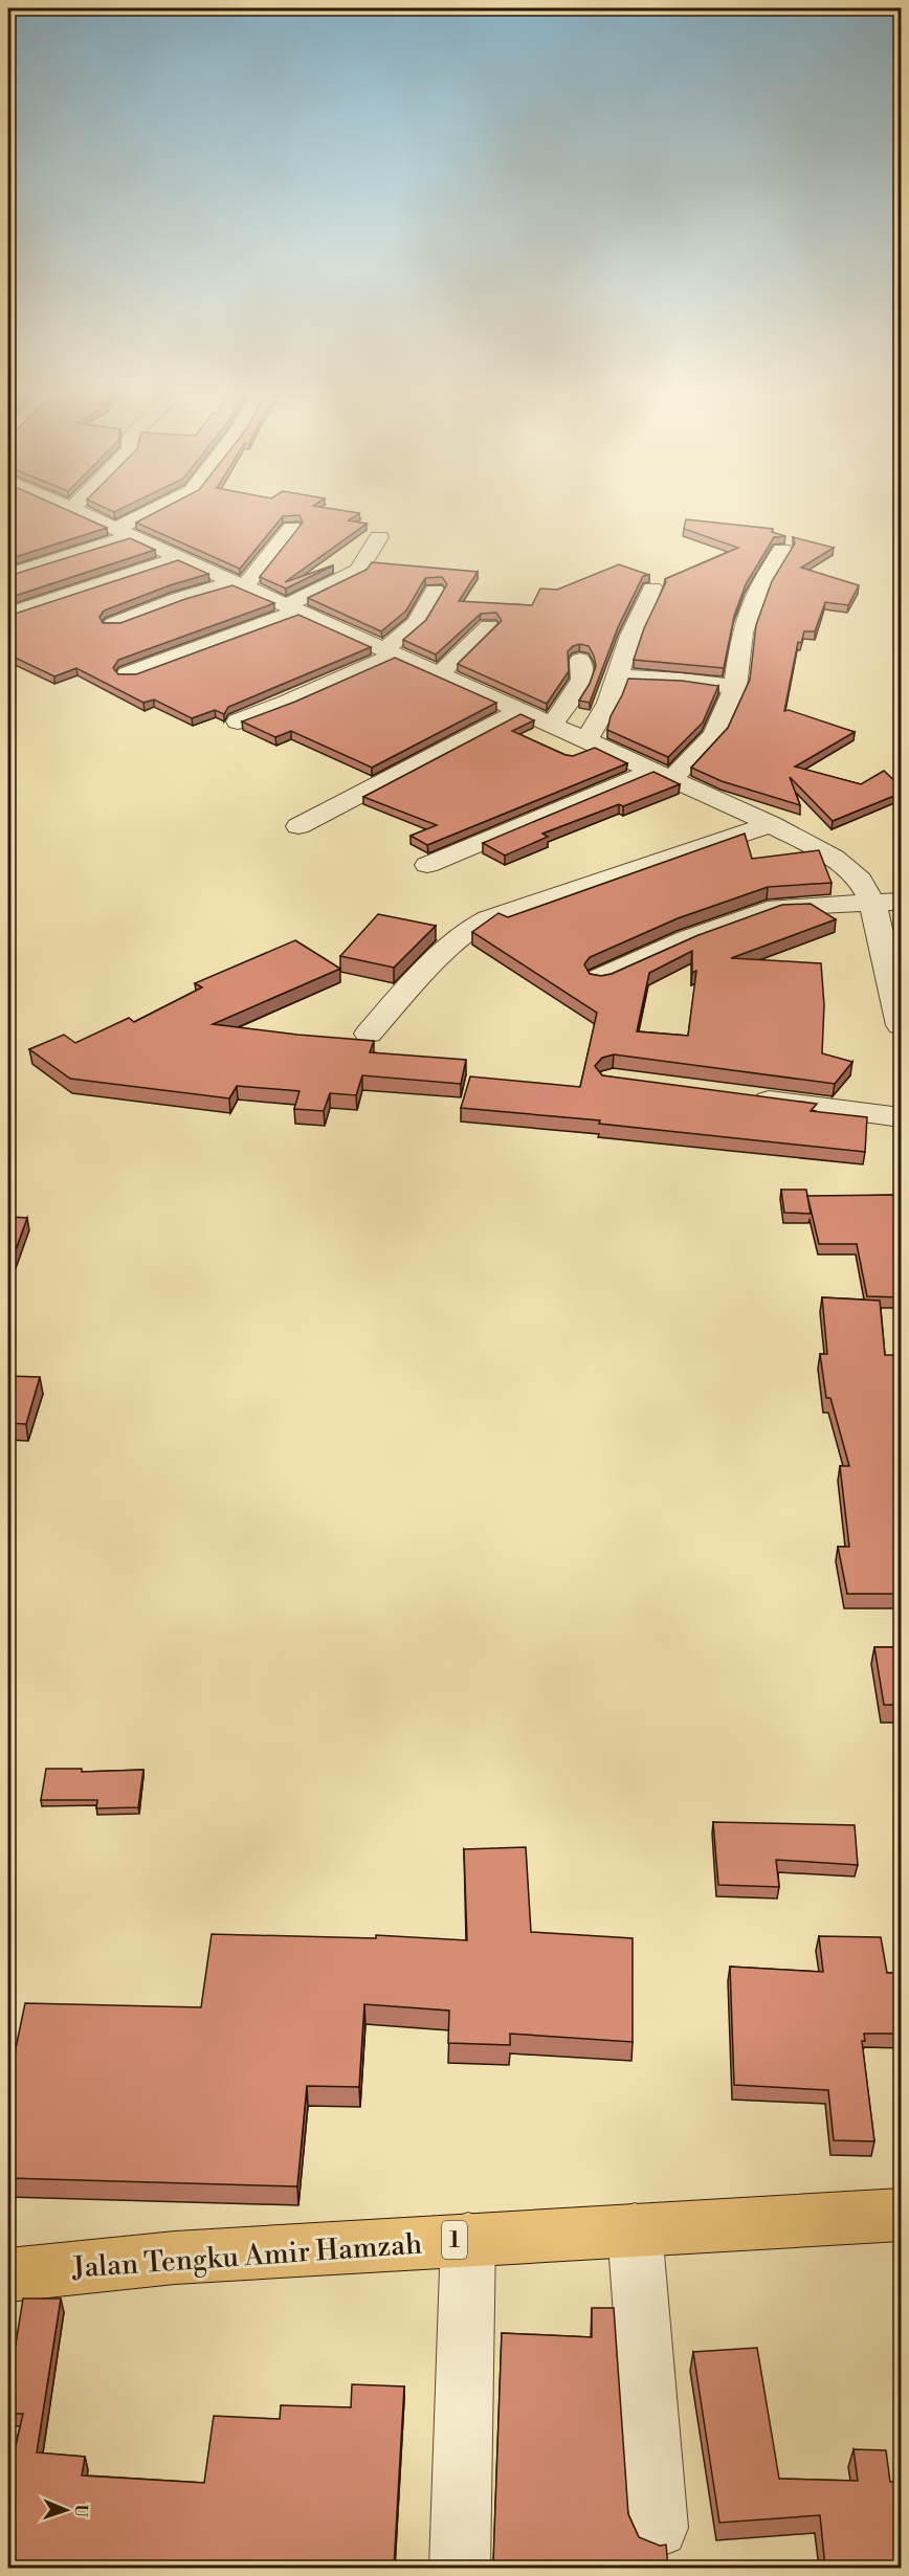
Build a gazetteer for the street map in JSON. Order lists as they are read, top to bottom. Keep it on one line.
{"streets":{"highway":["1","Jalan Tengku Amir Hamzah"]},"north":"right"}
